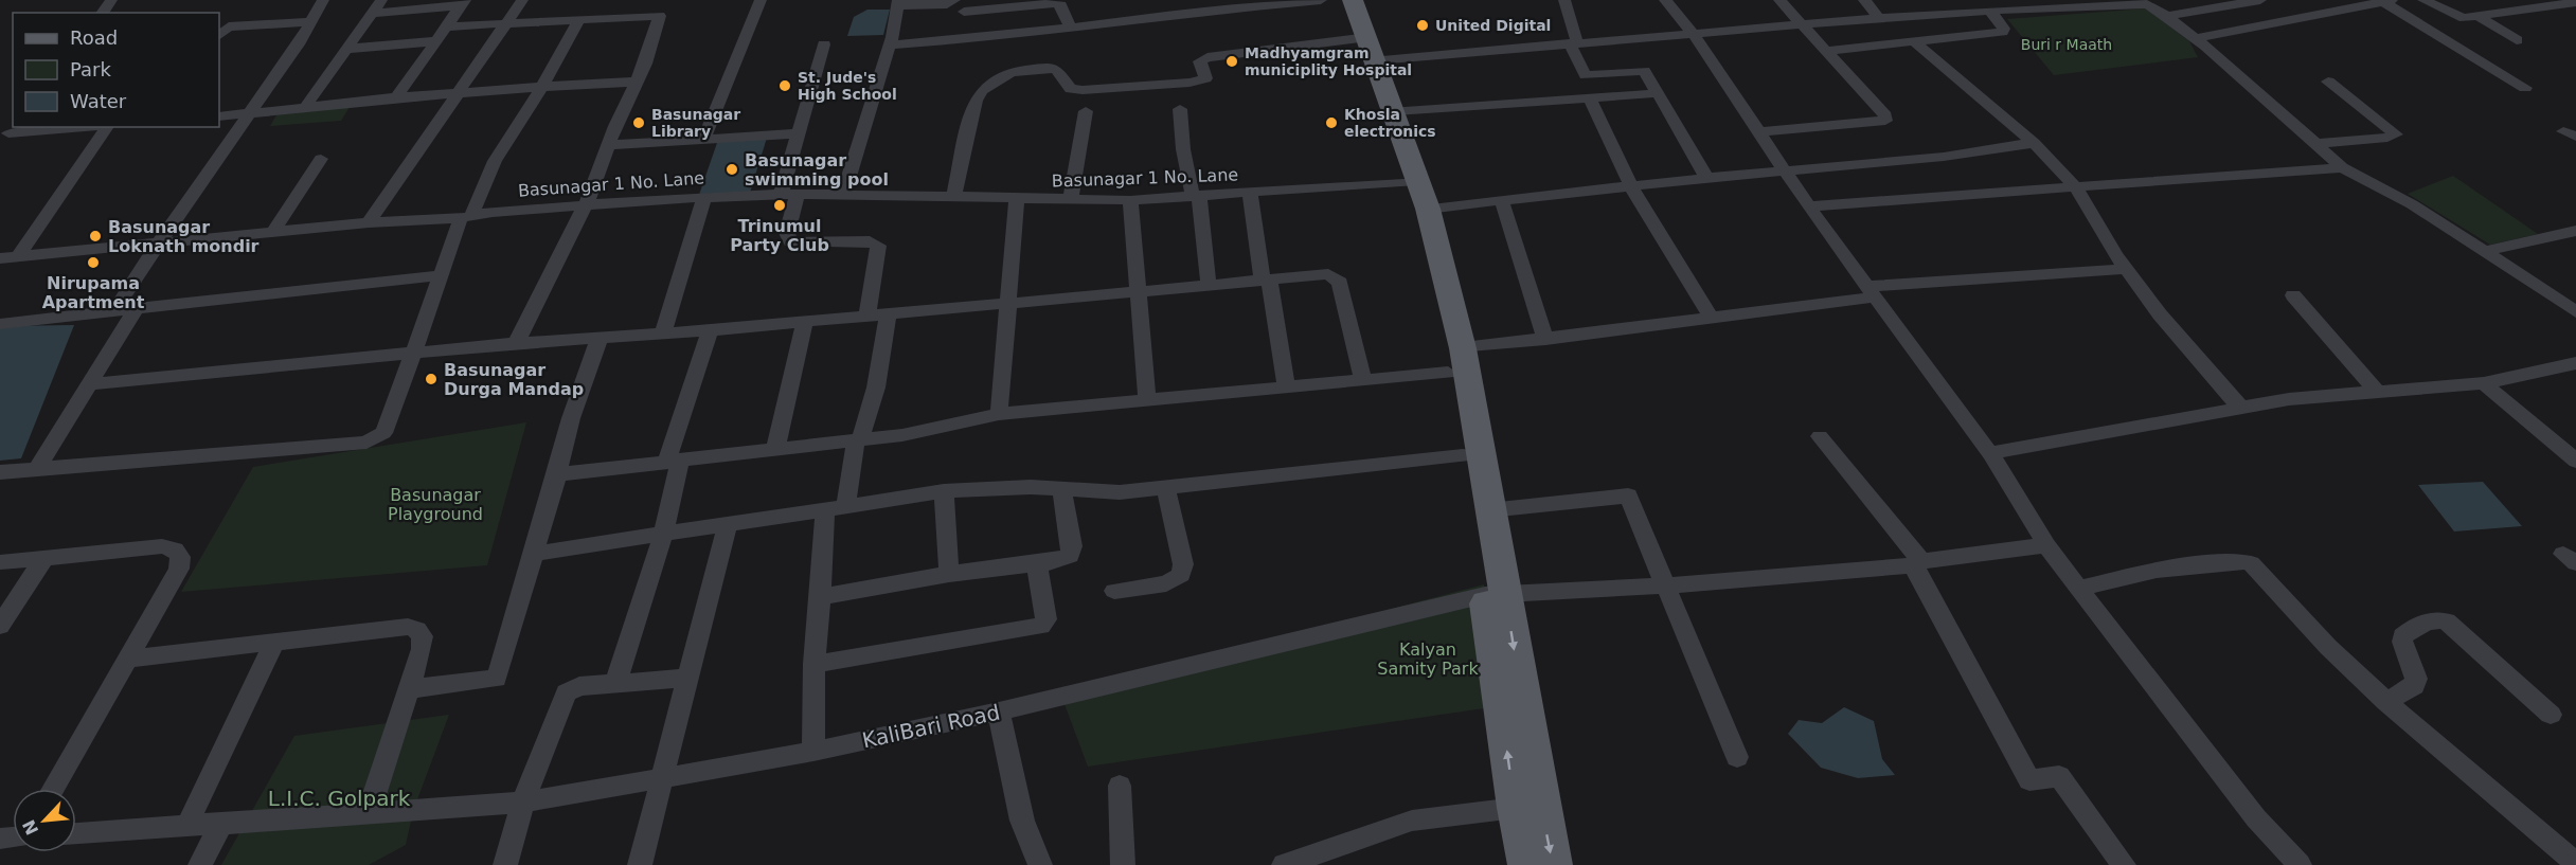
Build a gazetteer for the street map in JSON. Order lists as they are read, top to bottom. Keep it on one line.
{"streets":{"street":["Basunagar 1 No. Lane","KaliBari Road"]},"parks":["Buri r Maath","Basunagar Playground","Kalyan Samity Park","L.I.C. Golpark"],"places":["United Digital","Madhyamgram municiplity Hospital","St. Jude's High School","Basunagar Library","Khosla electronics","Basunagar swimming pool","Trinumul Party Club","Basunagar Loknath mondir","Nirupama Apartment","Basunagar Durga Mandap"],"legend":["Road","Park","Water"],"north":"bottom left"}
